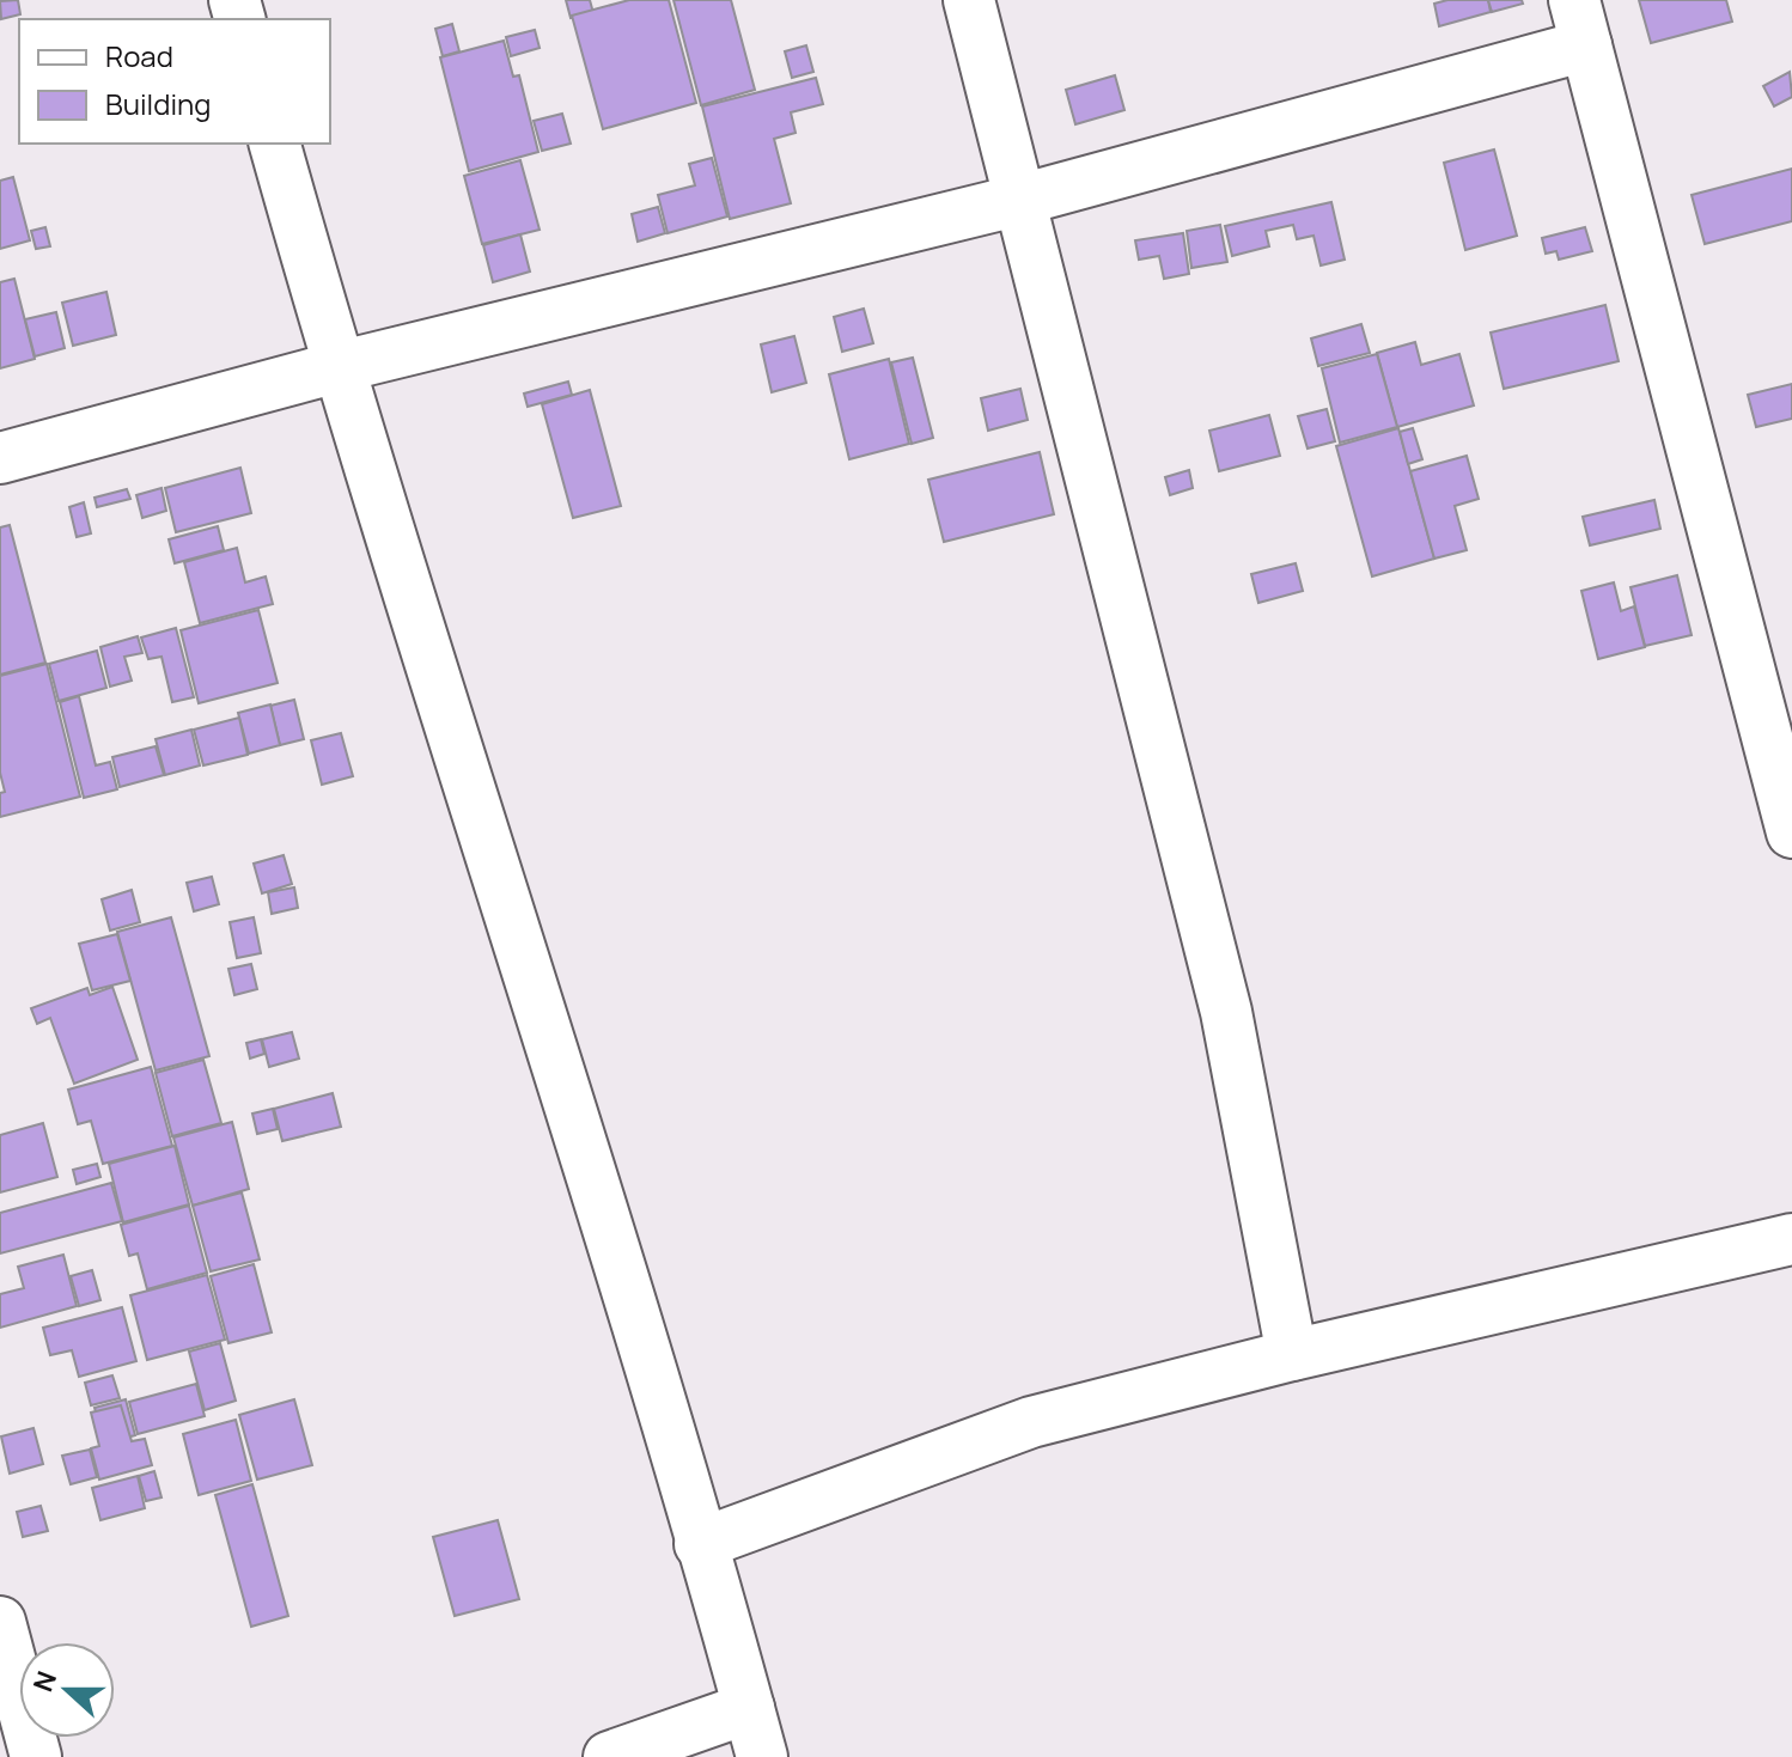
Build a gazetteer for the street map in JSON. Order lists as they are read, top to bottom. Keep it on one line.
{"legend":["Road","Building"],"north":"left"}
